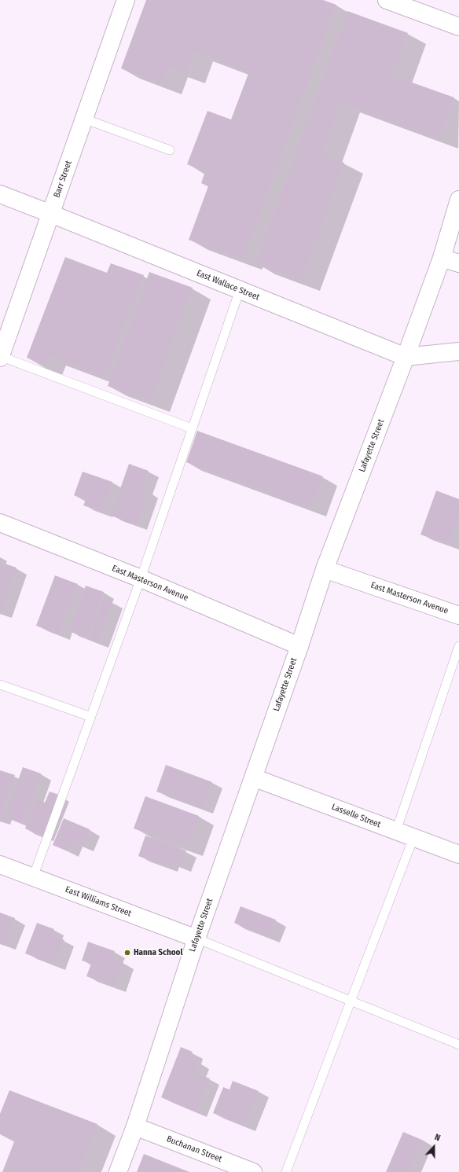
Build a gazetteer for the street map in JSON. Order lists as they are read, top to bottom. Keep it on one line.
{"streets":{"main road":["Barr Street","East Wallace Street","Lafayette Street","East Masterson Avenue","Lasselle Street","East Williams Street","Buchanan Street"]},"crossings":[["Barr Street","East Wallace Street"],["East Wallace Street","Lafayette Street"],["Lafayette Street","East Masterson Avenue"],["Lafayette Street","Lasselle Street"],["Lafayette Street","East Williams Street"],["Lafayette Street","Buchanan Street"]],"places":["Hanna School"],"north":"top"}
